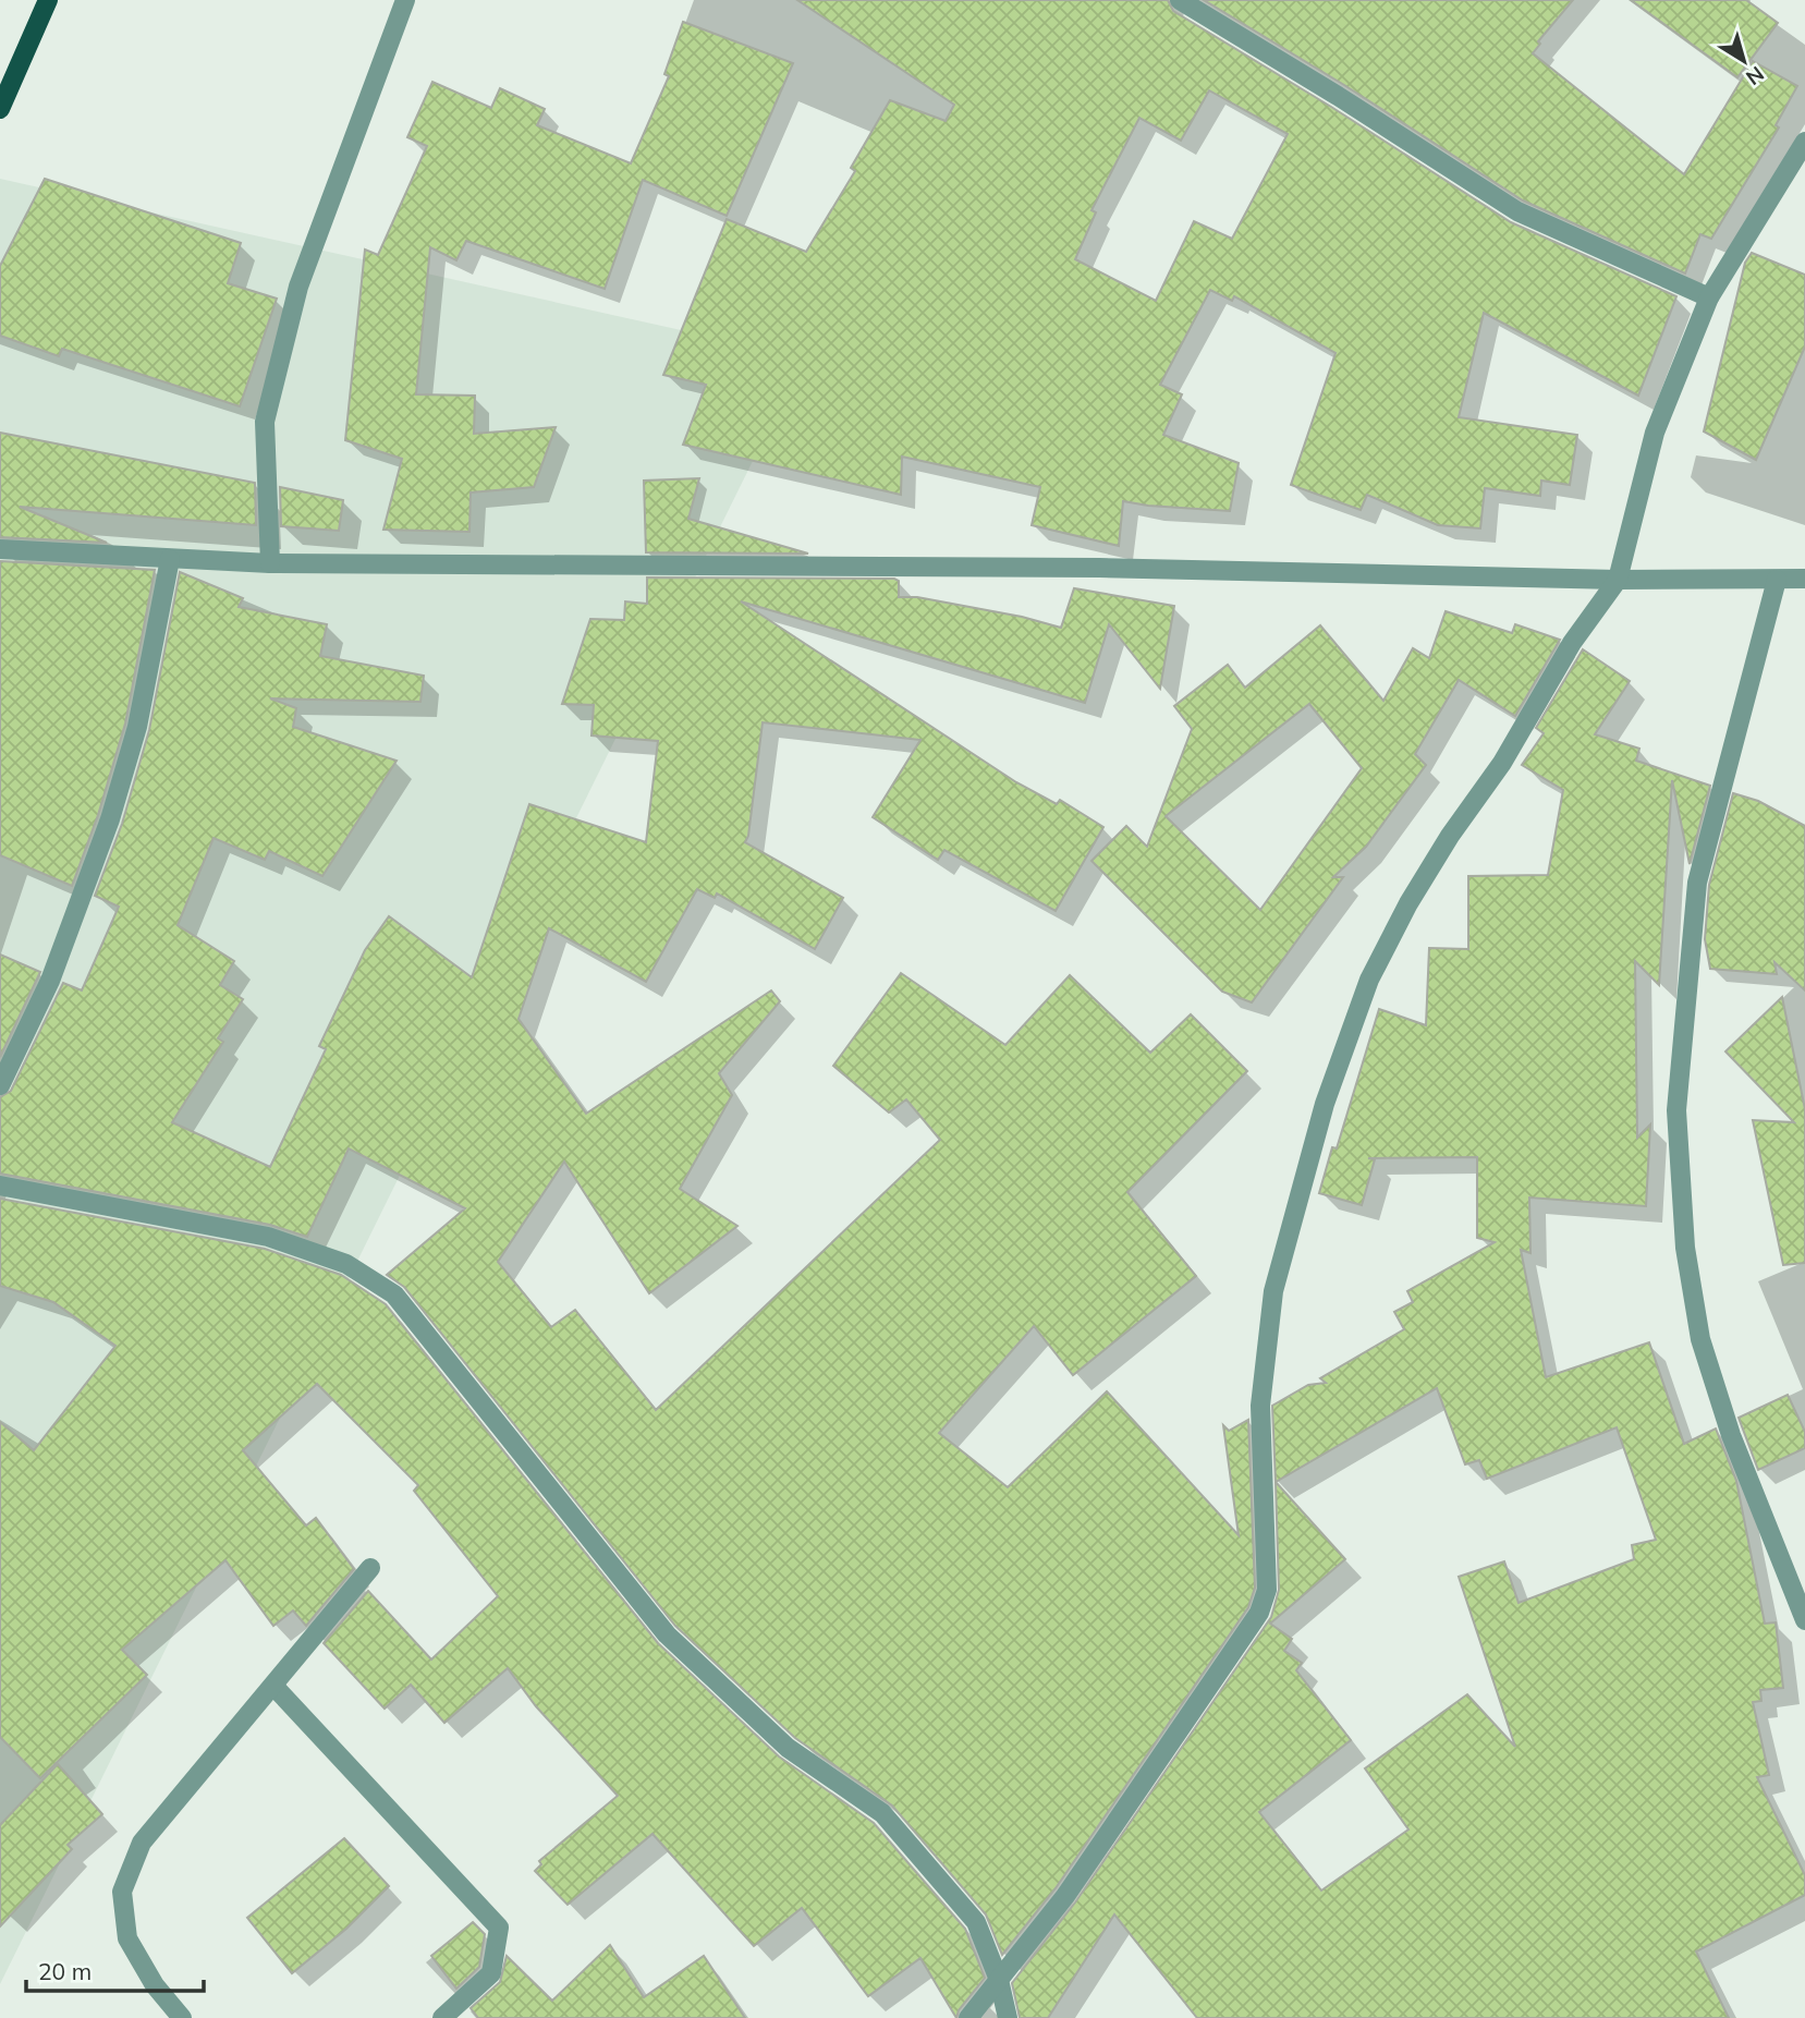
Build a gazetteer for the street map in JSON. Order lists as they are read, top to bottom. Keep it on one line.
{"scale_bar":"20 m","north":"bottom right"}
